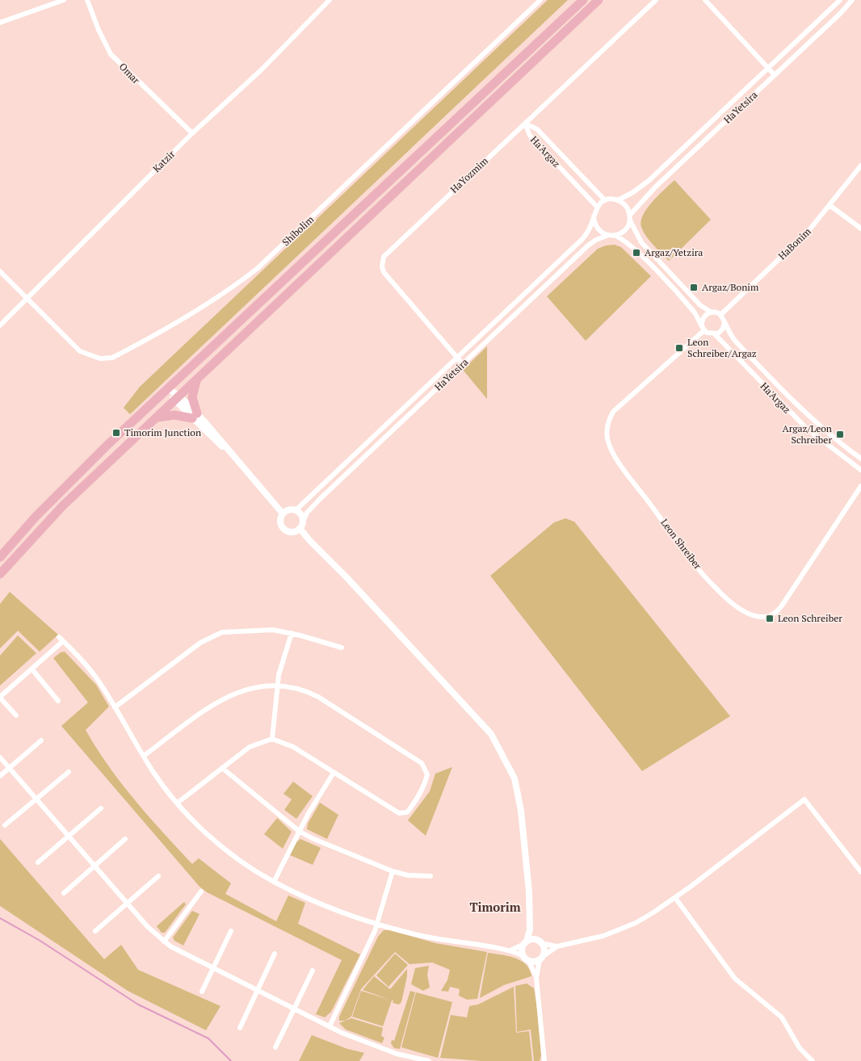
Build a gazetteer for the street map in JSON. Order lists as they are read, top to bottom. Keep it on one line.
{"streets":{"street":["Omar","HaYetsira","Ha'Argaz","Katzir","HaYozmim","Shibolim","HaBonim","Leon Shreiber"]},"crossings":[["Omar","Katzir"],["HaYetsira","Ha'Argaz"],["HaYetsira","HaYozmim"],["Ha'Argaz","HaYozmim"],["Ha'Argaz","HaBonim"],["Ha'Argaz","Leon Shreiber"],["Katzir","Shibolim"],["HaBonim","Leon Shreiber"]],"districts":["Timorim"],"places":{"transit":["Argaz/Yetzira","Argaz/Bonim","Leon Schreiber/Argaz","Timorim Junction","Argaz/Leon Schreiber","Leon Schreiber"]}}
